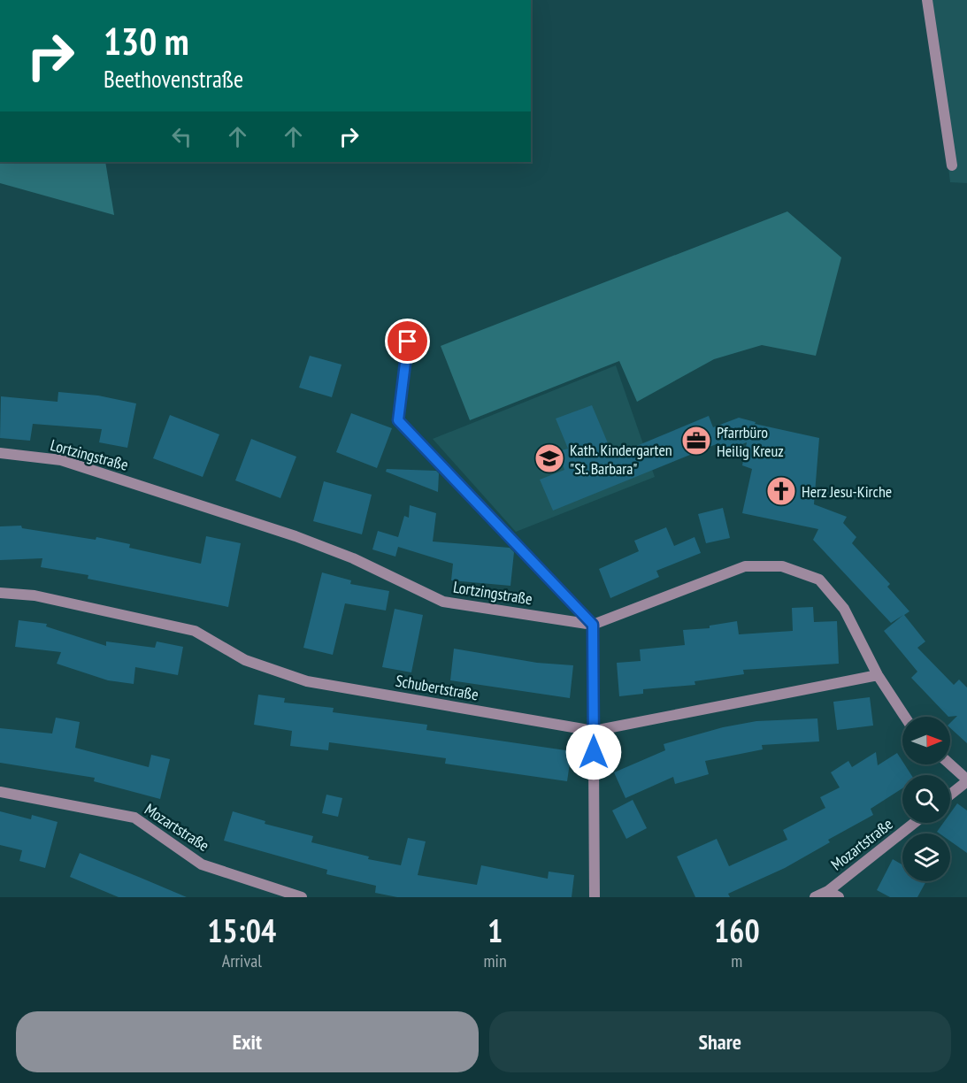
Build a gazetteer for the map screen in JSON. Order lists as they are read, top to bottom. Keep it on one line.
{"streets":{"street":["Lortzingstraße","Schubertstraße","Mozartstraße"]},"crossings":[["Lortzingstraße","Schubertstraße"]],"places":{"office":["Pfarrbüro Heilig Kreuz"],"school or university":["Kath. Kindergarten \"St. Barbara\""],"church":["Herz Jesu-Kirche"]},"north":"right","page":{"turn":["130 m","Beethovenstraße"],"eta":["15:04","Arrival","1","min","160","m"],"buttons":["Exit","Share"]}}
